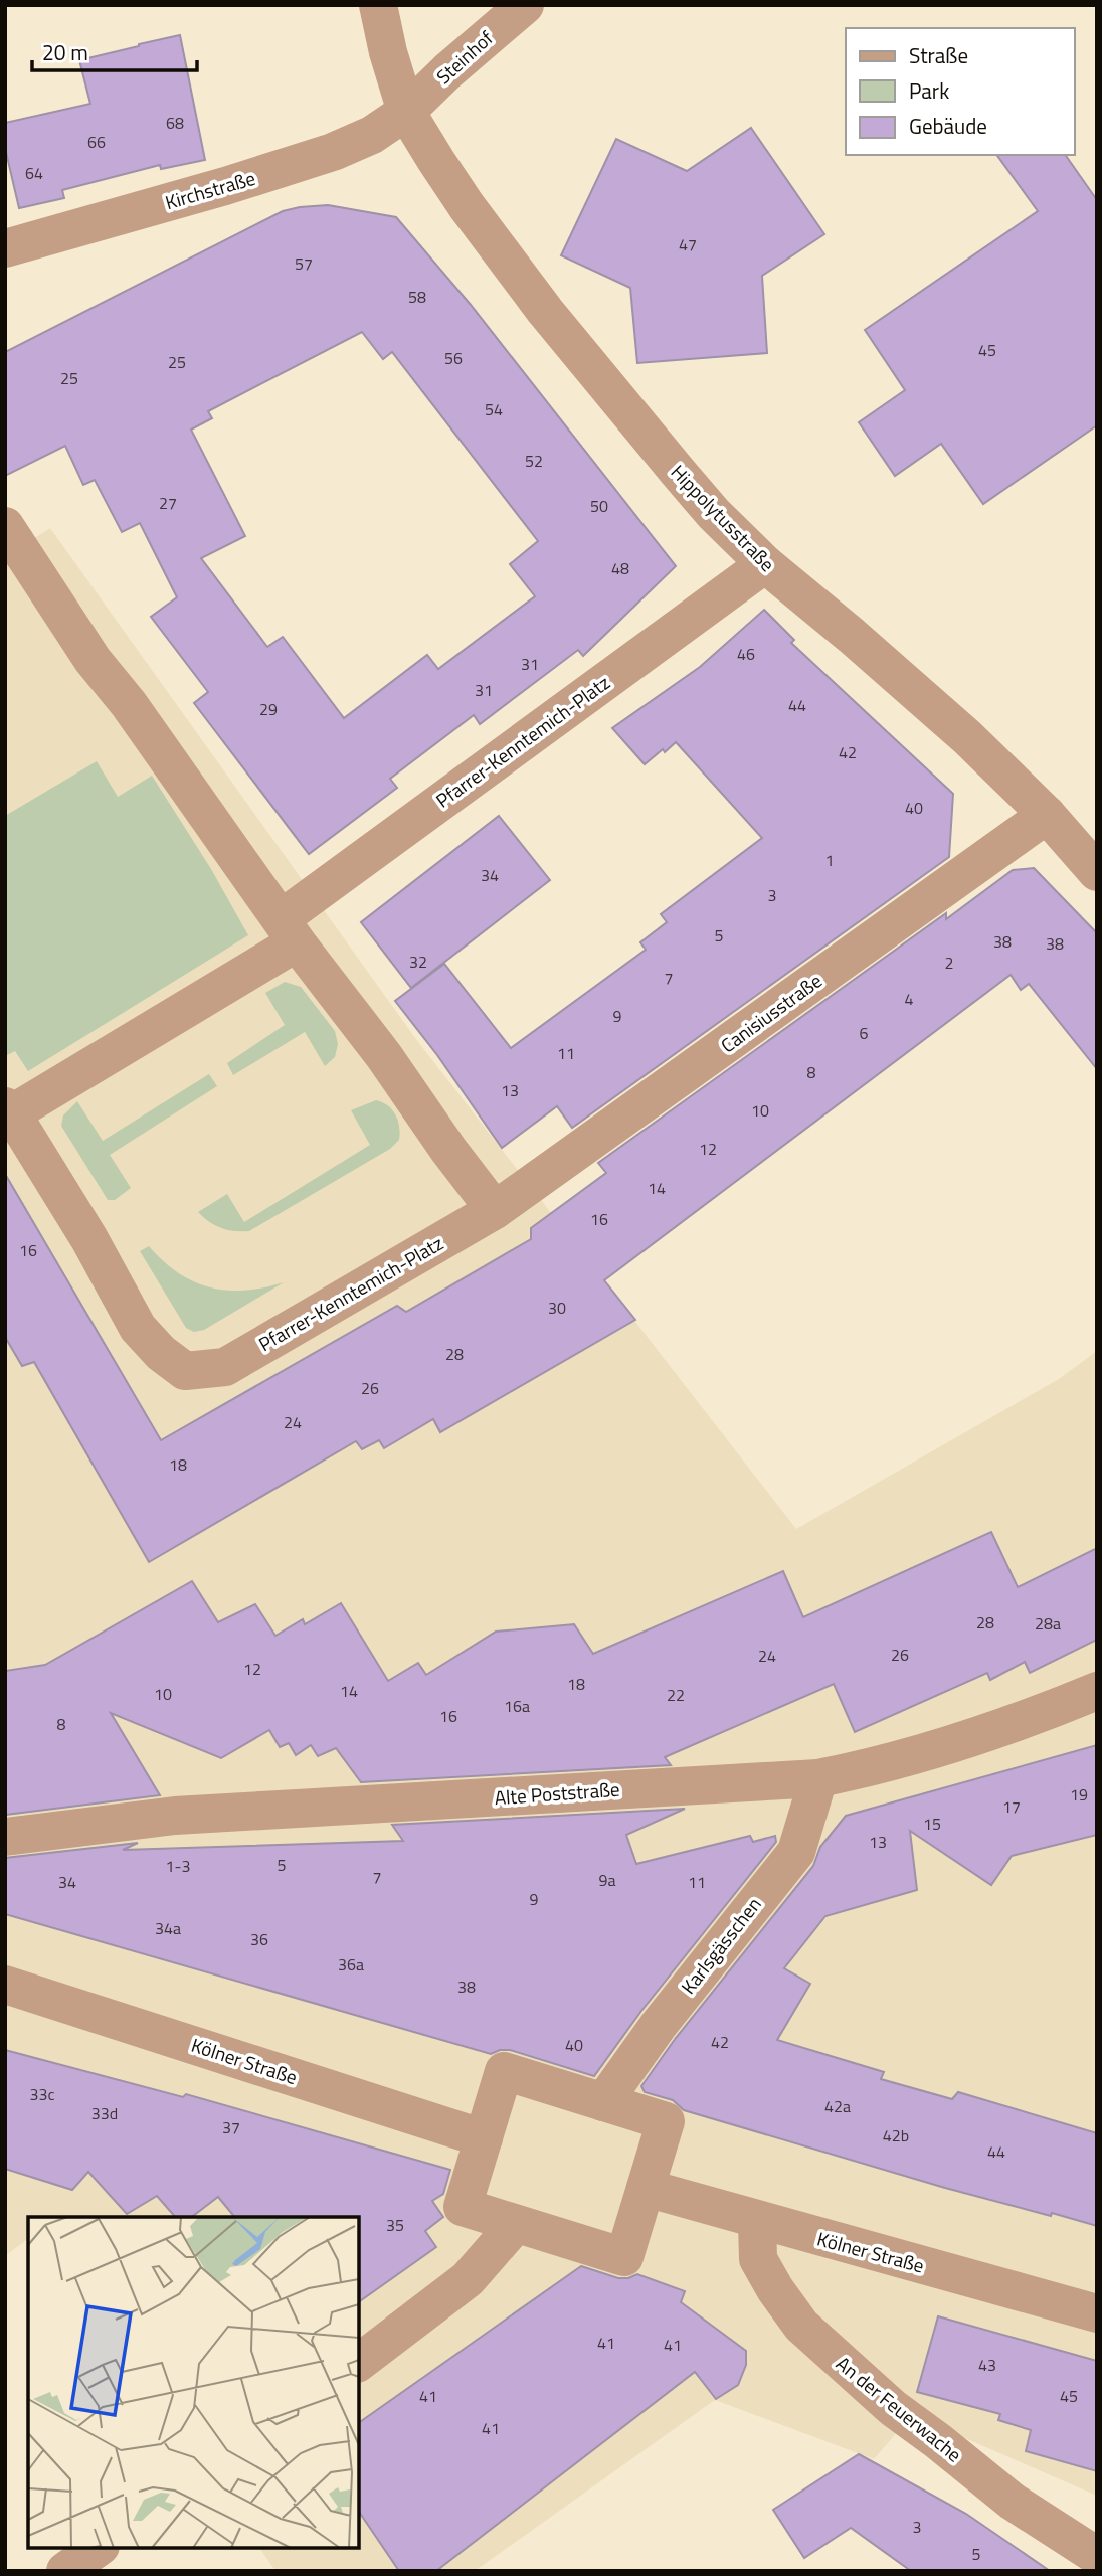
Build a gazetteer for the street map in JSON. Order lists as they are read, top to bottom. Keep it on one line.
{"streets":{"street":["Steinhof","Kirchstraße","Hippolytusstraße","Pfarrer-Kenntemich-Platz","Canisiusstraße","Alte Poststraße","Karlsgässchen","Kölner Straße","An der Feuerwache"]},"crossings":[["Steinhof","Kirchstraße"],["Steinhof","Hippolytusstraße"],["Kirchstraße","Hippolytusstraße"],["Hippolytusstraße","Pfarrer-Kenntemich-Platz"],["Hippolytusstraße","Canisiusstraße"],["Pfarrer-Kenntemich-Platz","Canisiusstraße"],["Alte Poststraße","Karlsgässchen"],["Kölner Straße","An der Feuerwache"]],"house_numbers":["68","66","64","47","57","58","45","56","25","25","54","52","27","50","48","46","31","31","44","29","42","40","1","34","3","5","38","38","32","2","7","4","9","6","11","8","13","10","12","14","16","16","30","28","26","24","18","28","28a","26","24","12","18","14","10","22","16a","16","8","19","17","15","13","5","1-3","7","9a","34","11","9","34a","36","36a","38","42","40","33c","42a","33d","37","42b","44","35","41","41","43","41","45","41","3","5"],"legend":["Straße","Park","Gebäude"],"scale_bar":"20 m"}
